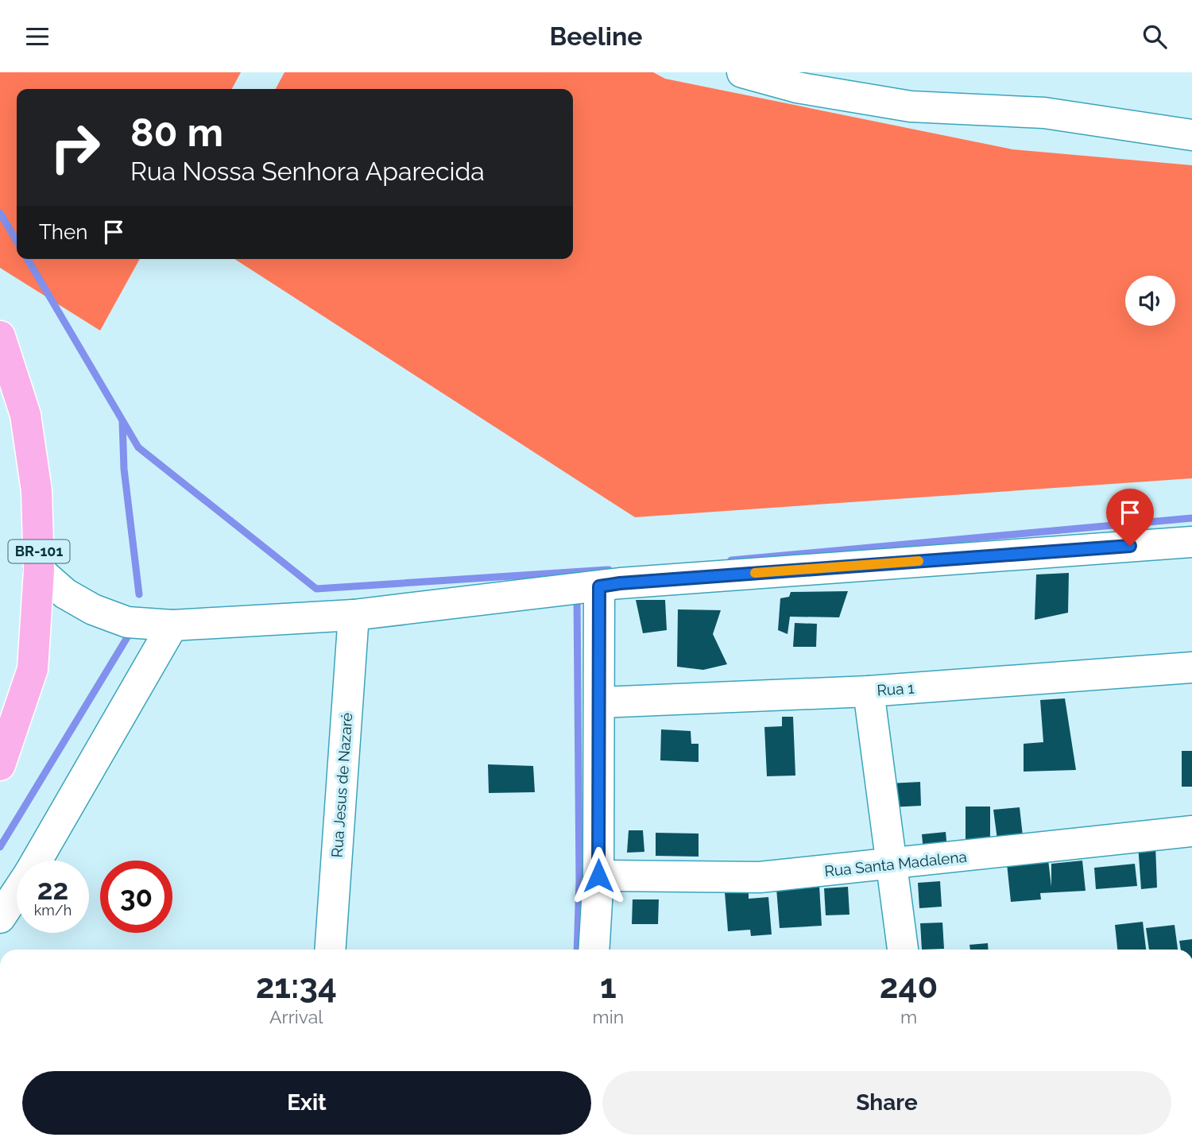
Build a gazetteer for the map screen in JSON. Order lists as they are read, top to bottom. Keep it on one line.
{"streets":{"highway":["BR-101"],"street":["Rua 1","Rua Jesus de Nazaré","Rua Santa Madalena"]},"page":{"header":"Beeline","turn":["80 m","Rua Nossa Senhora Aparecida"],"then":"Then","speed":"22 km/h","limit":"30","eta":["21:34","Arrival","1","min","240","m"],"buttons":["Exit","Share"]}}
